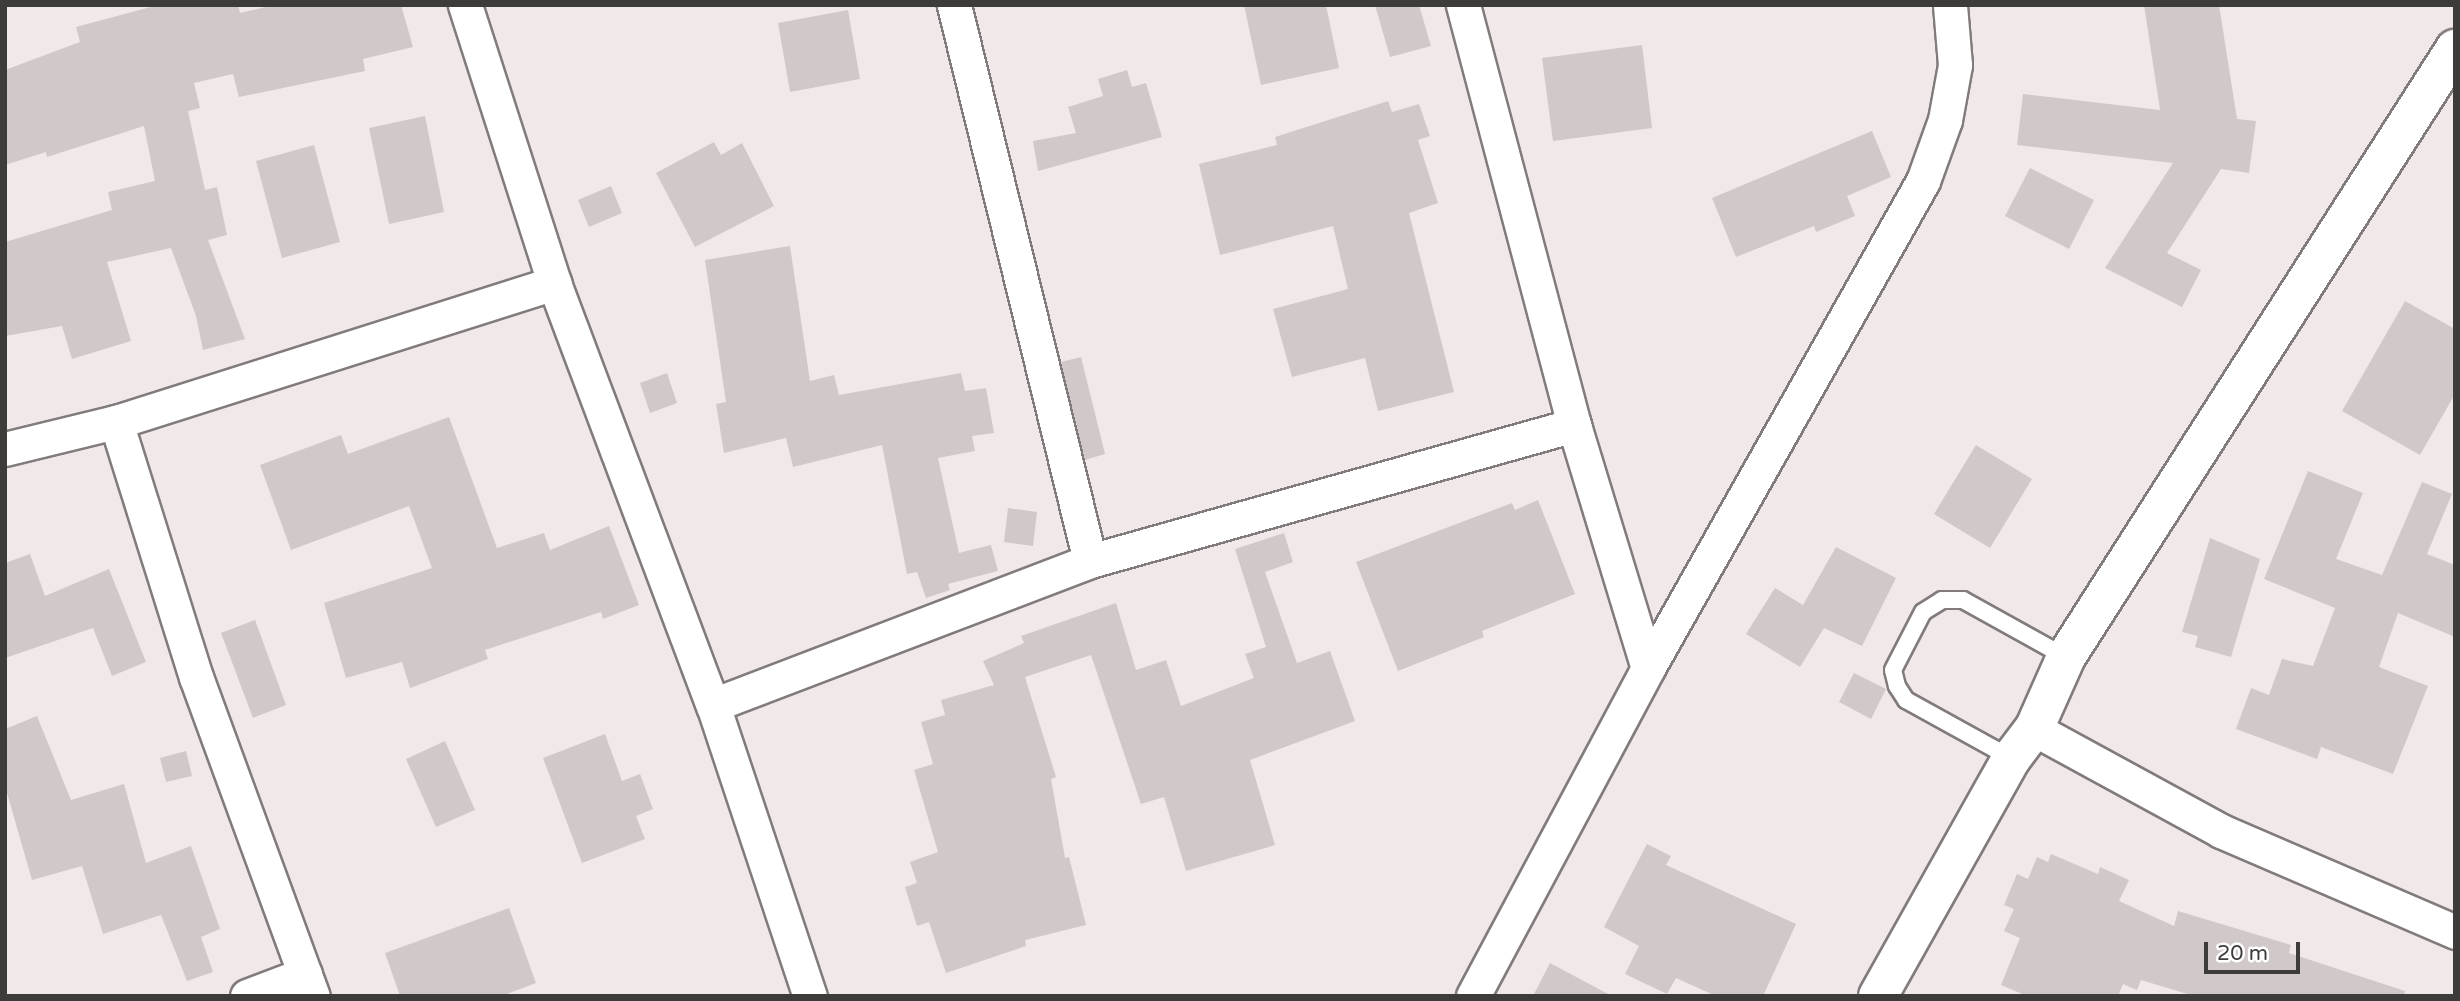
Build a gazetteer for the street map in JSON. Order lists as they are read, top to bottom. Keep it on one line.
{"scale_bar":"20 m"}
